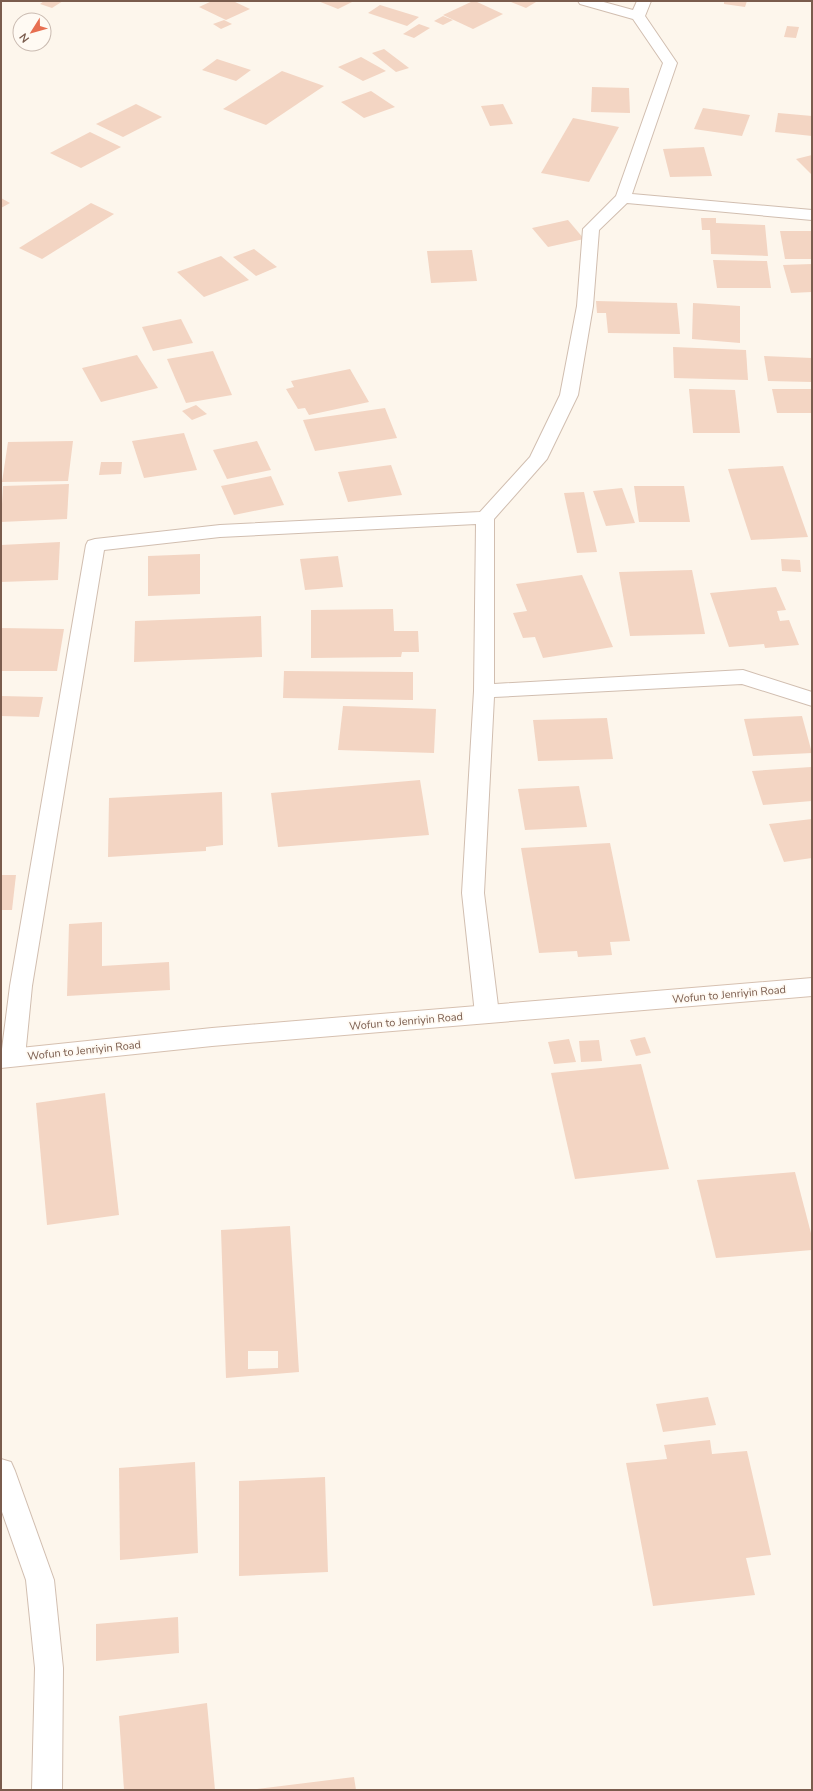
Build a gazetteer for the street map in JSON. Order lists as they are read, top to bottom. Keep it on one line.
{"streets":{"street":["Wofun to Jenriyin Road"]},"north":"bottom left"}
